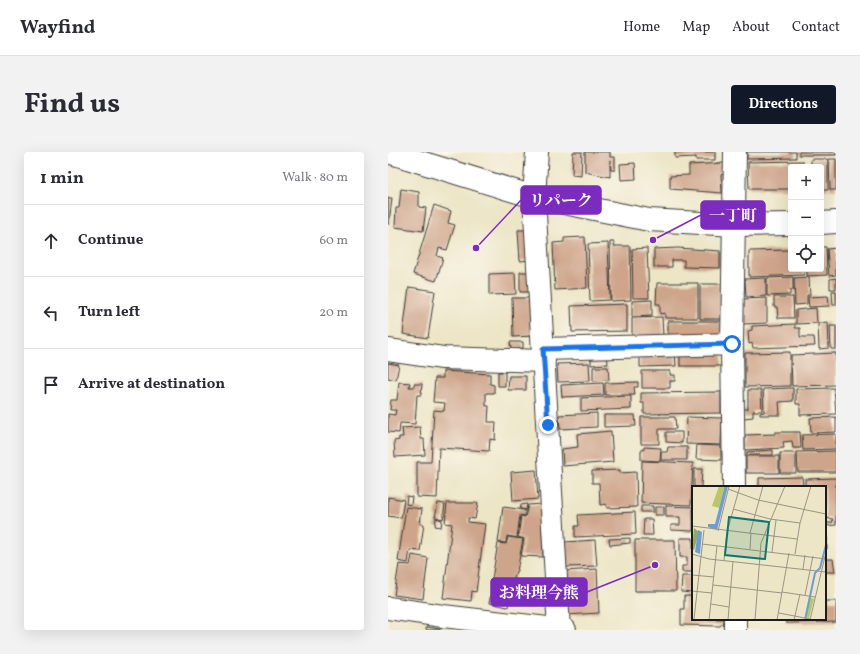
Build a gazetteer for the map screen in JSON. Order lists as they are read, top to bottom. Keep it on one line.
{"places":["一丁町","リパーク","お料理今熊"],"page":{"header":"Wayfind","nav":["Home","Map","About","Contact"],"title":"Find us","buttons":"Directions","heading":["1 min","Walk · 80 m"],"map_buttons":["+","−"],"list":[["Continue","60 m"],["Turn left","20 m"],"Arrive at destination"]}}
